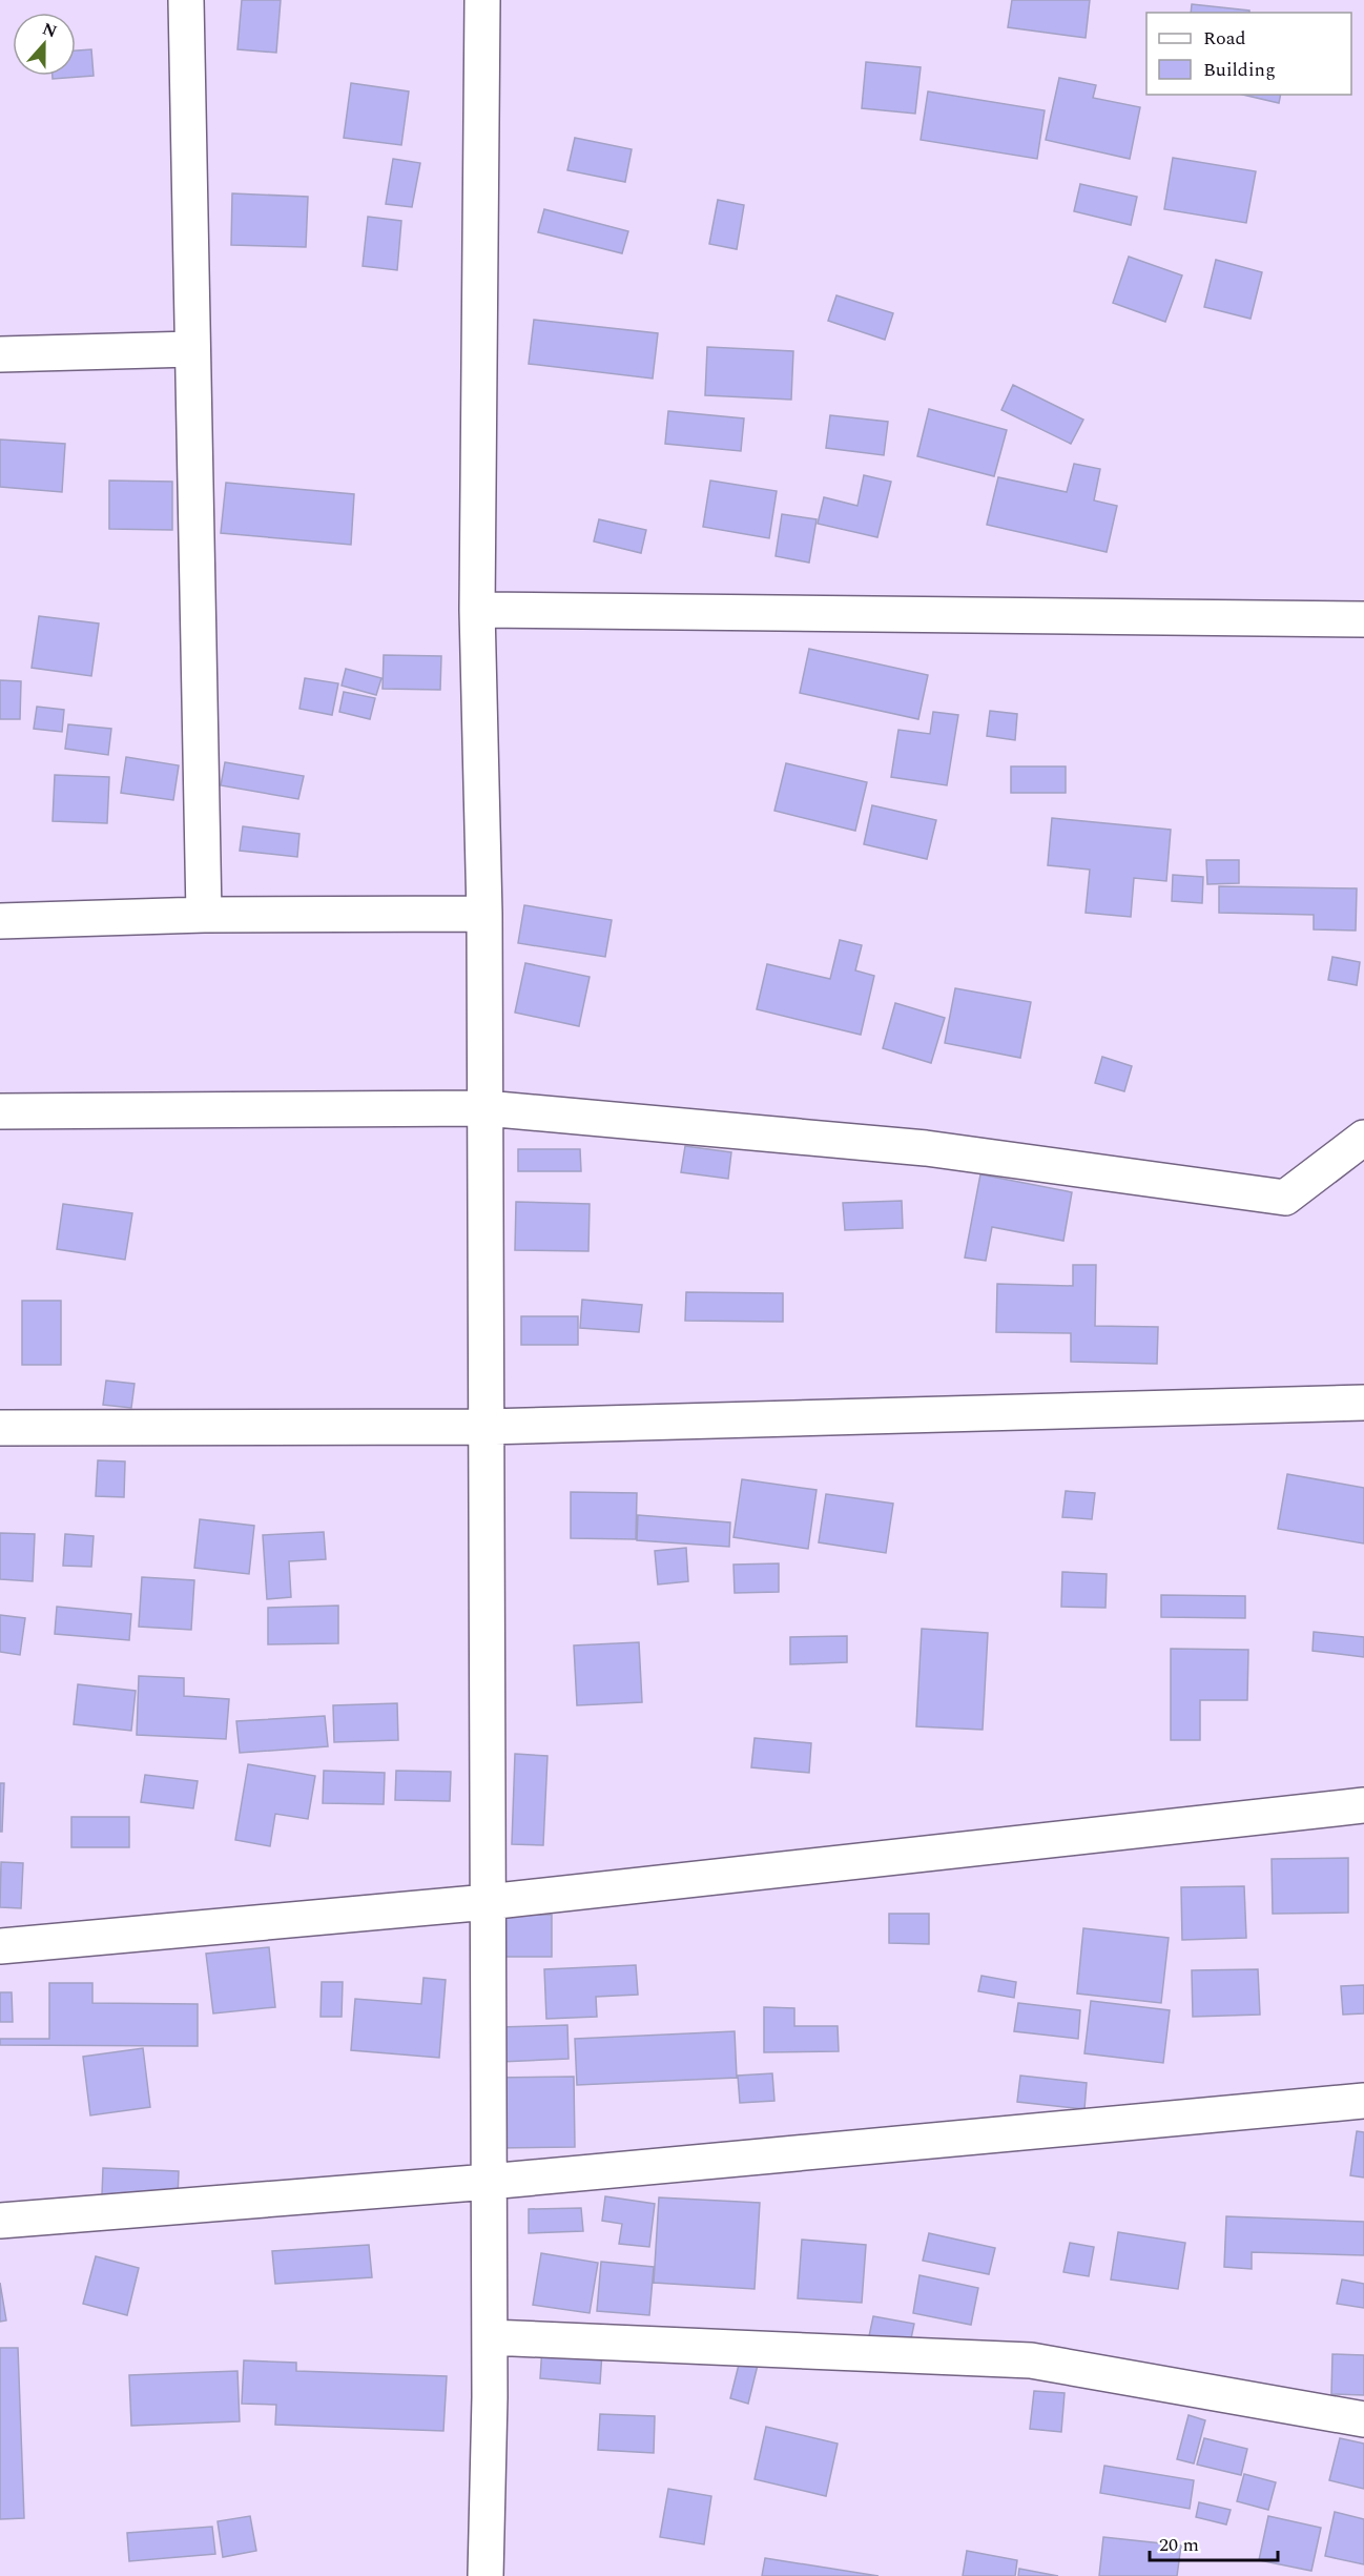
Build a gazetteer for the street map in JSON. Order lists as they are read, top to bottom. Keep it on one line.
{"legend":["Road","Building"],"scale_bar":"20 m","north":"top"}
